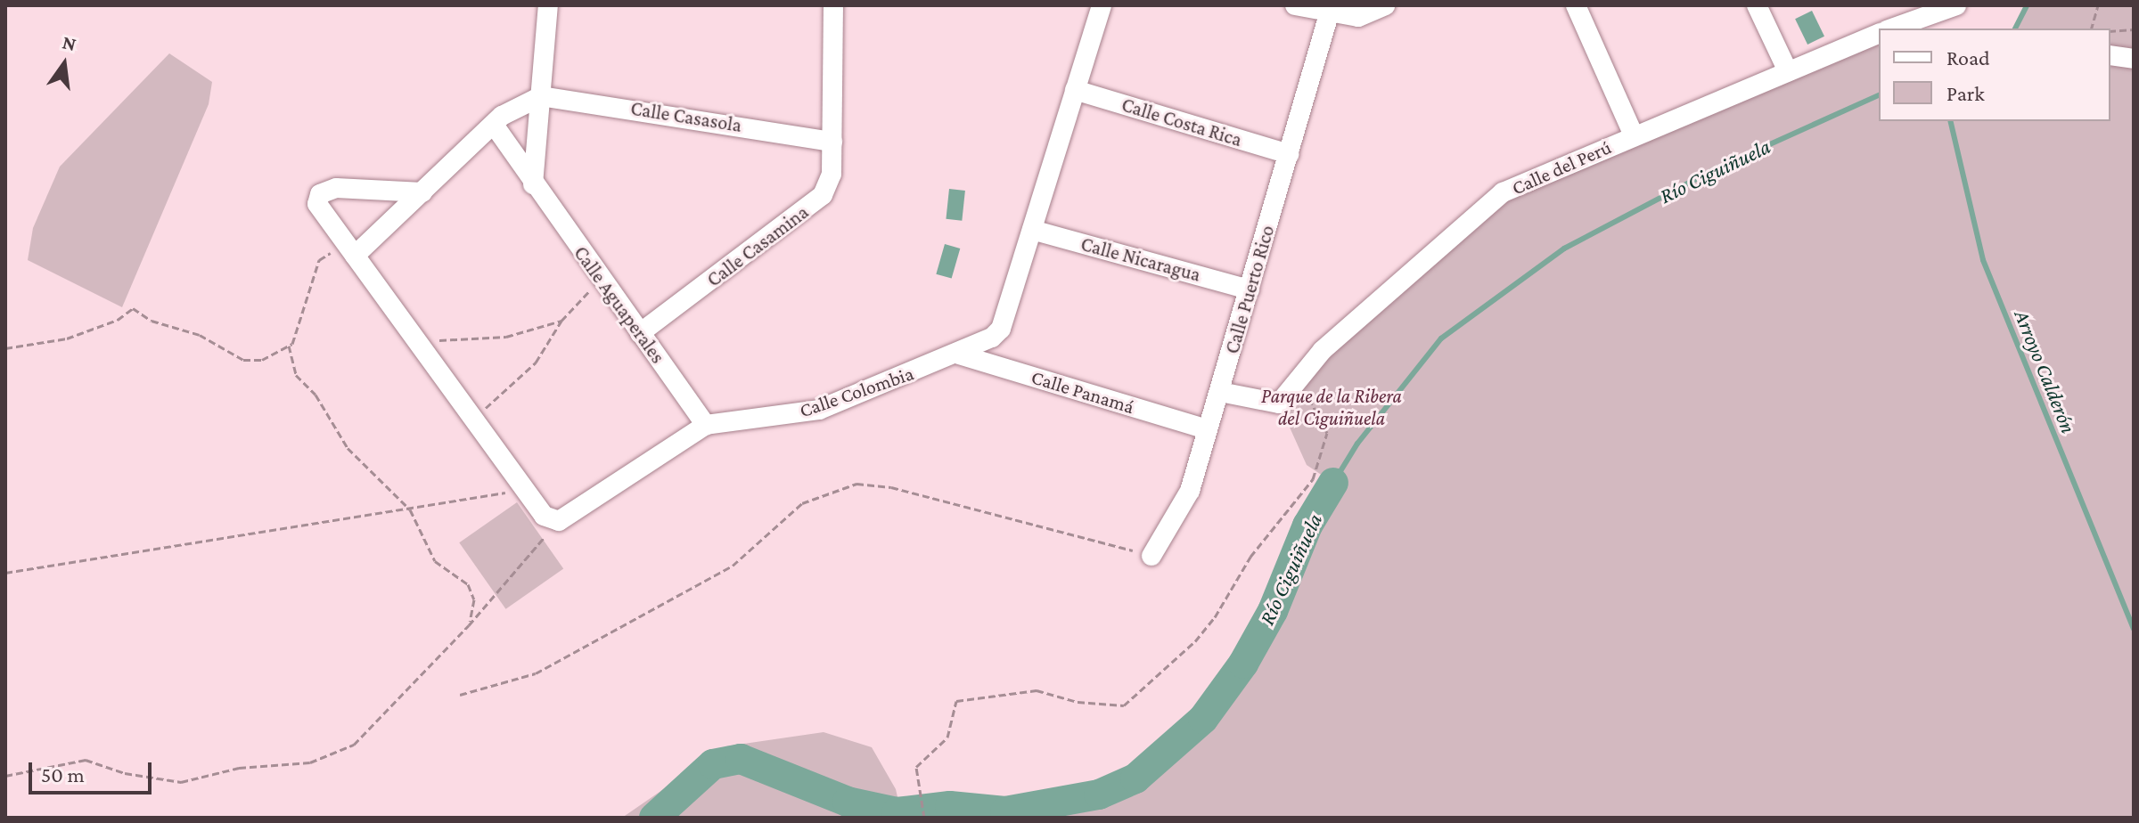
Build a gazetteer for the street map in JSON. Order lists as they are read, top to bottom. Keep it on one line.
{"streets":{"street":["Calle Casasola","Calle Costa Rica","Calle del Perú","Calle Casamina","Calle Nicaragua","Calle Puerto Rico","Calle Aguaperales","Calle Colombia","Calle Panamá"]},"crossings":[["Calle Casasola","Calle Casamina"],["Calle Costa Rica","Calle Puerto Rico"],["Calle Costa Rica","Calle Colombia"],["Calle del Perú","Calle Puerto Rico"],["Calle Casamina","Calle Aguaperales"],["Calle Nicaragua","Calle Puerto Rico"],["Calle Nicaragua","Calle Colombia"],["Calle Puerto Rico","Calle Panamá"],["Calle Aguaperales","Calle Colombia"],["Calle Colombia","Calle Panamá"]],"water":["Río Ciguiñuela","Arroyo Calderón"],"parks":["Parque de la Ribera del Ciguiñuela"],"legend":["Road","Park"],"scale_bar":"50 m","north":"top"}
